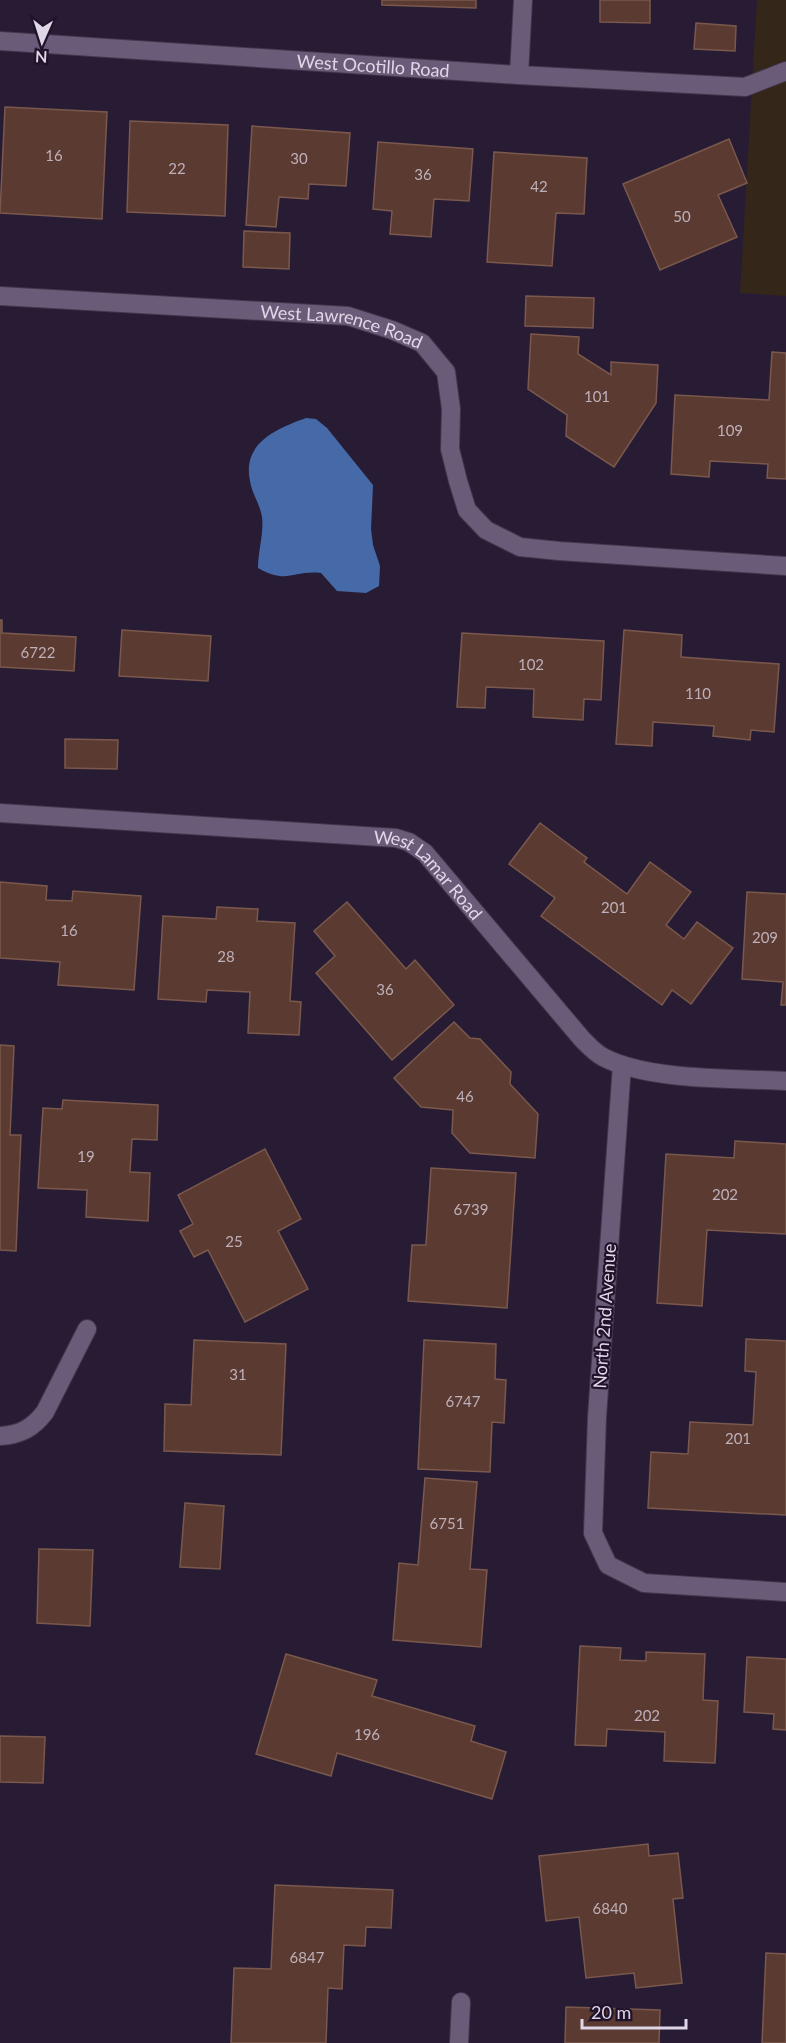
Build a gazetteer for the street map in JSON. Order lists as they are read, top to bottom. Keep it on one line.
{"streets":{"street":["West Ocotillo Road","West Lawrence Road","West Lamar Road","North 2nd Avenue"]},"crossings":[["West Lamar Road","North 2nd Avenue"]],"house_numbers":["16","30","22","36","42","50","101","109","6722","102","110","201","16","209","28","36","46","19","202","6739","25","31","6747","201","6751","202","196","6840","6847"],"scale_bar":"20 m","north":"bottom"}
